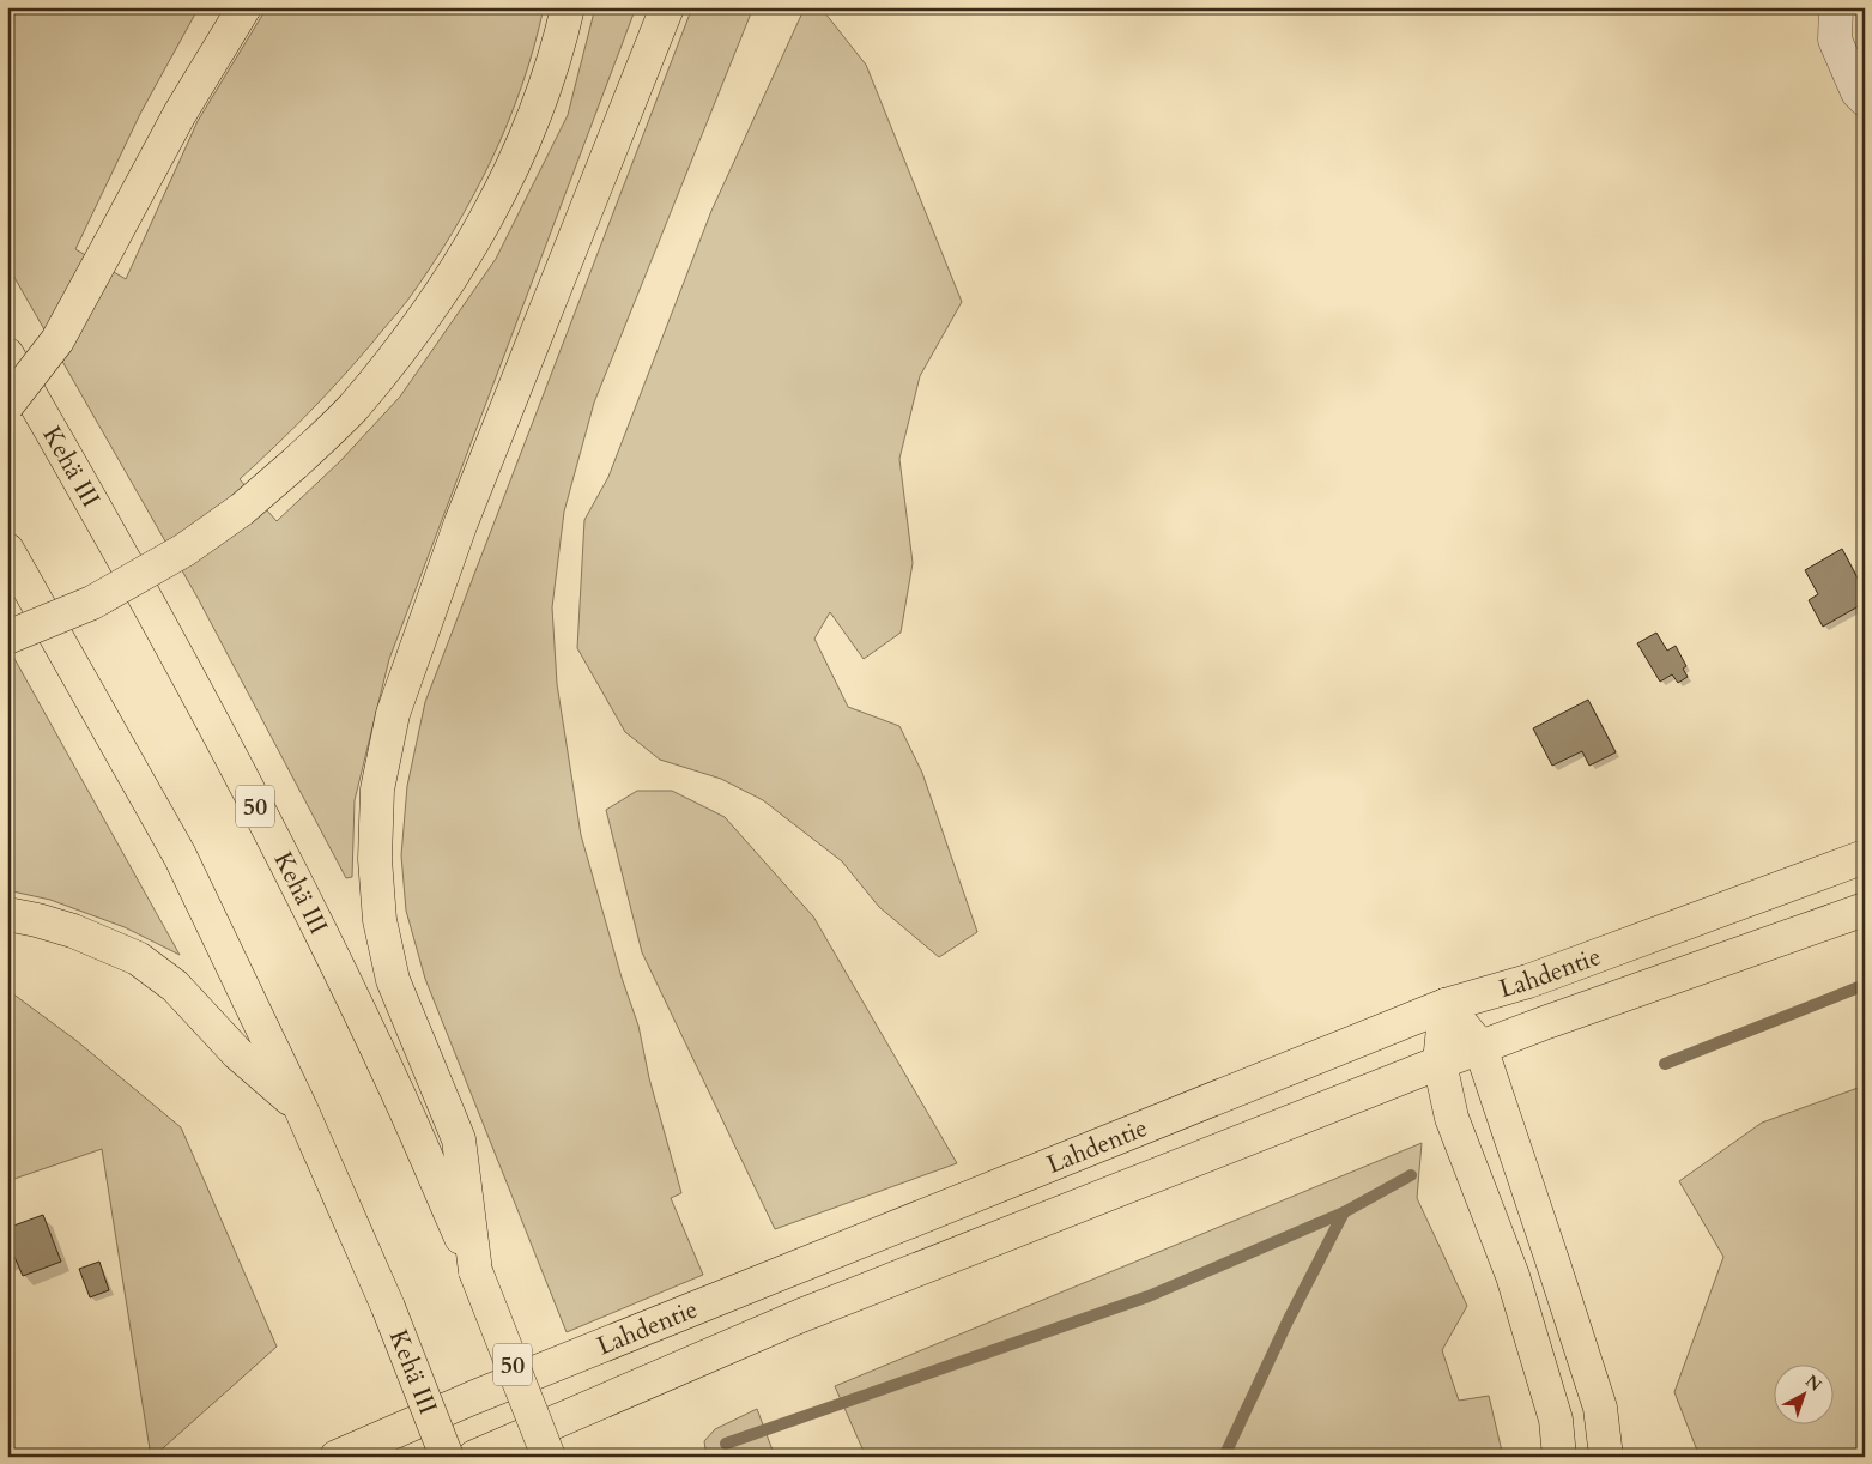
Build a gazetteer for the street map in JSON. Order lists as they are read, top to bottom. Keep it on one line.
{"streets":{"main road":["Kehä III","50","Lahdentie"]},"north":"top right"}
